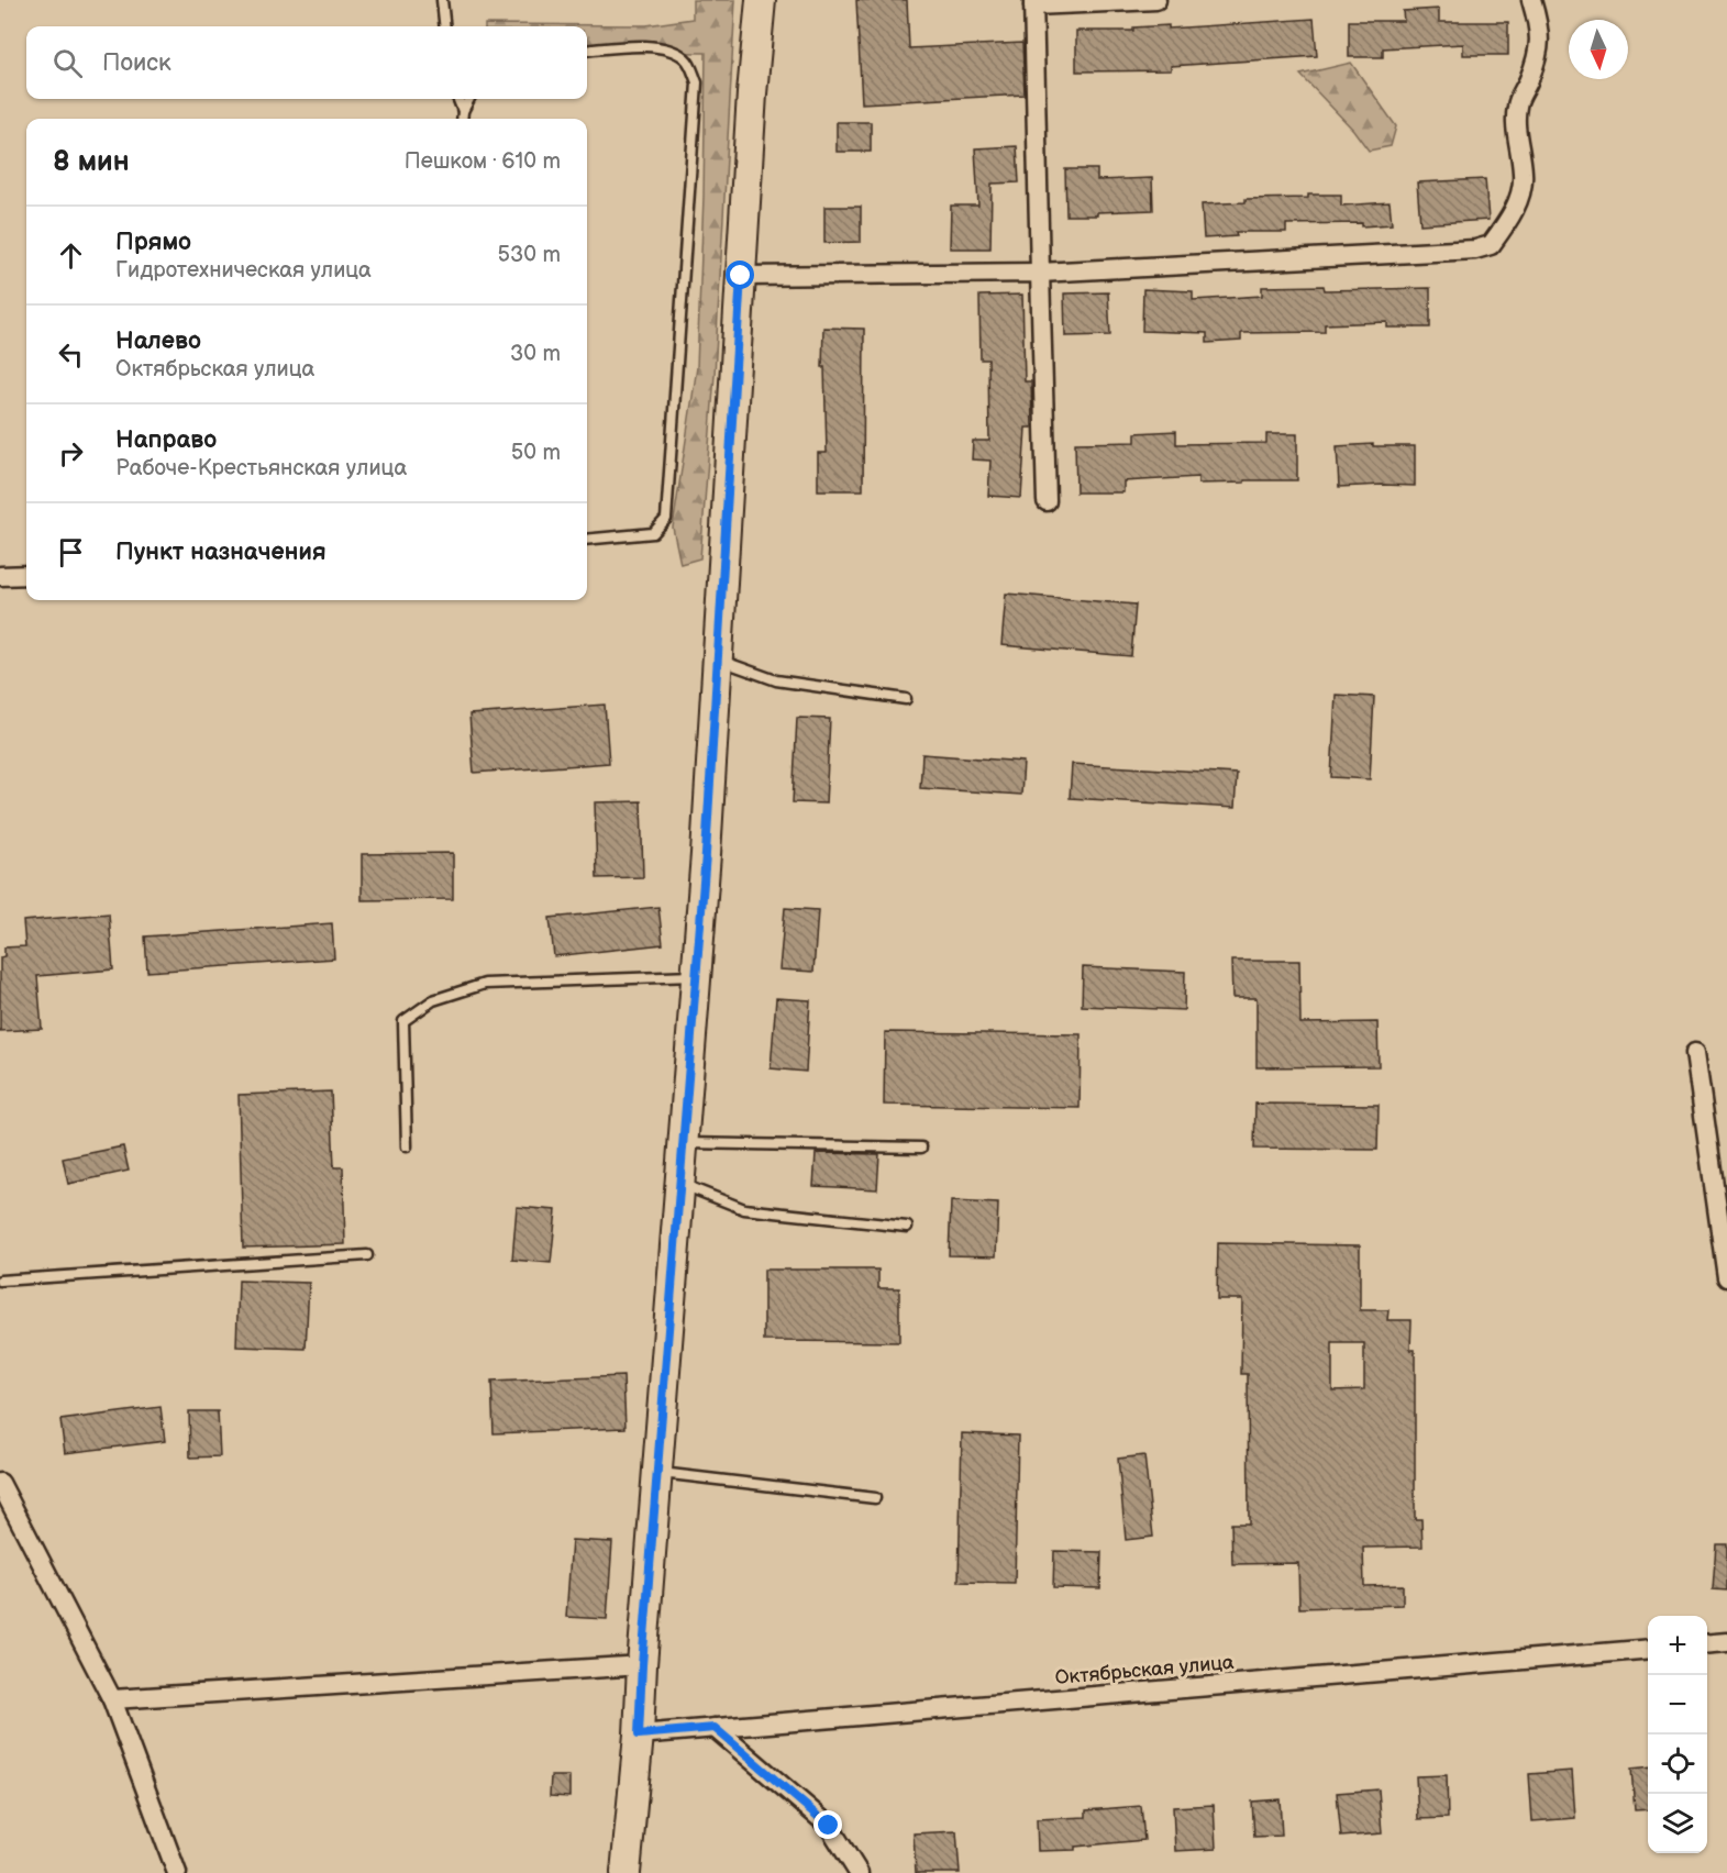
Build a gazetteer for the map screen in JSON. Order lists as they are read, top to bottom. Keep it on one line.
{"streets":{"street":["Октябрьская улица"]},"north":"bottom","page":{"search":"Поиск","heading":["8 мин","Пешком · 610 m"],"list":[["Прямо","Гидротехническая улица","530 m"],["Налево","Октябрьская улица","30 m"],["Направо","Рабоче-Крестьянская улица","50 m"],"Пункт назначения"],"map_buttons":["+","−"]}}
